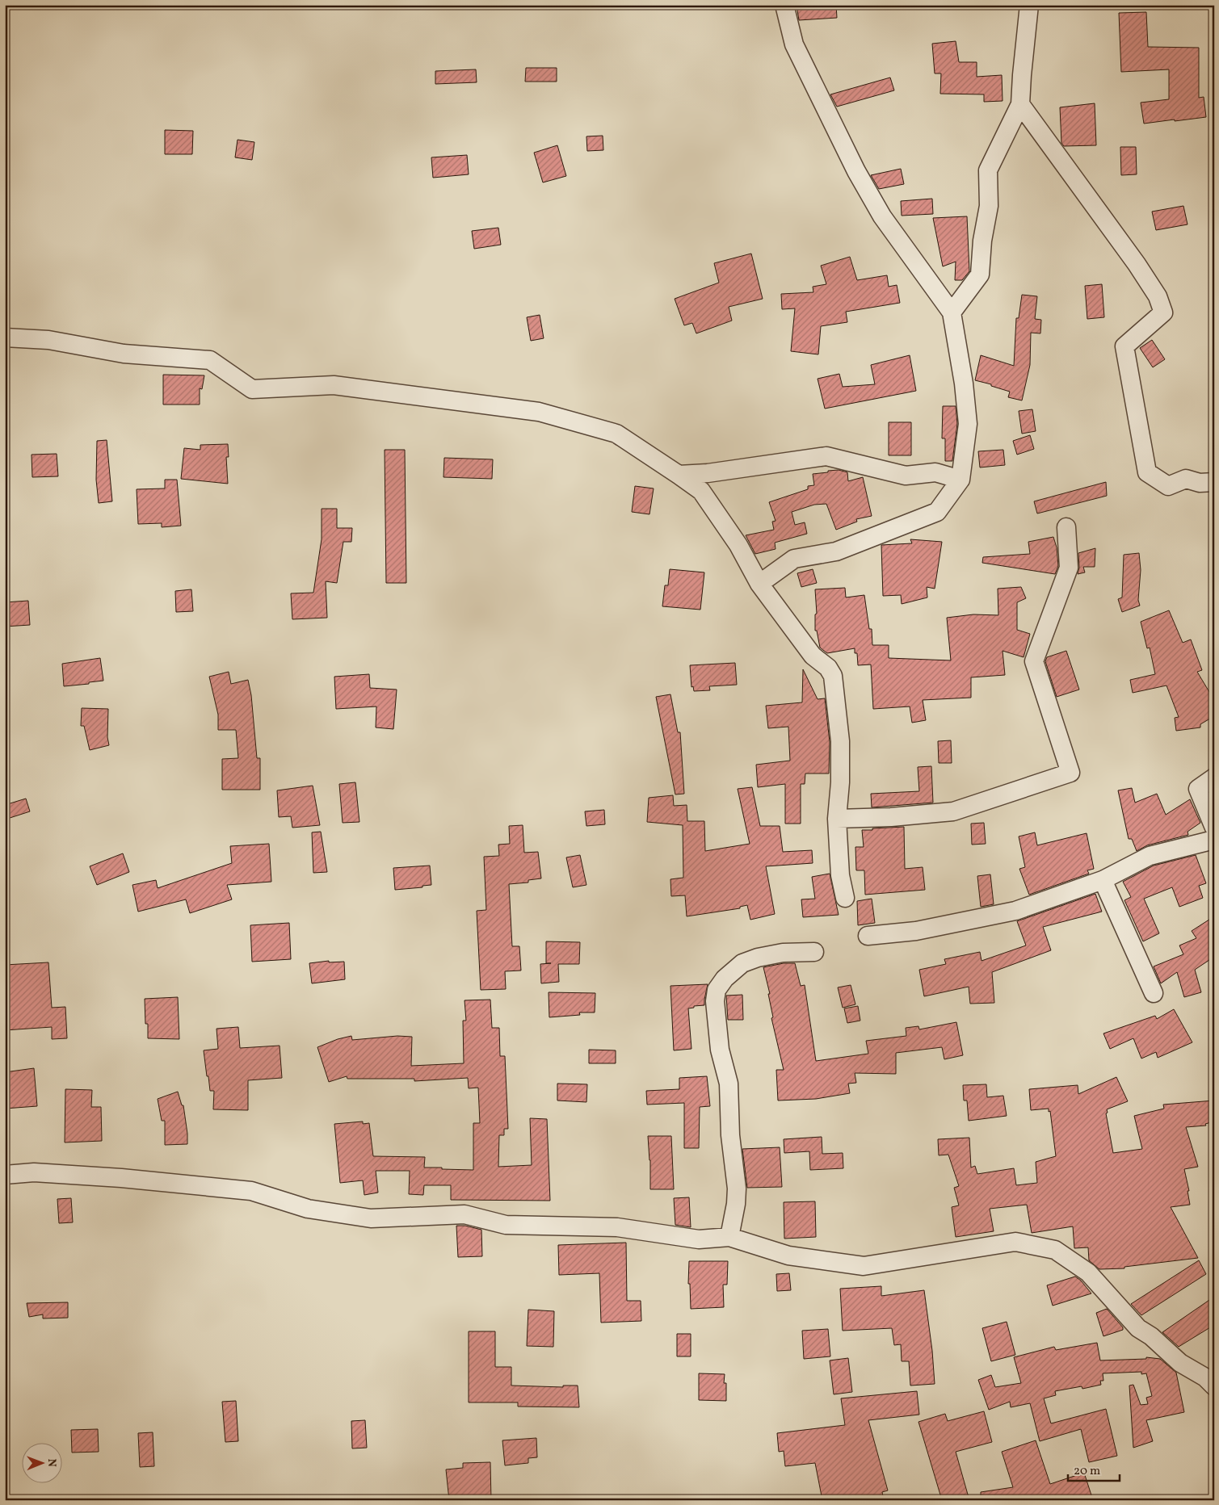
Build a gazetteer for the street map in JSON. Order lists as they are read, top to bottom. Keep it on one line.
{"scale_bar":"20 m","north":"right"}
